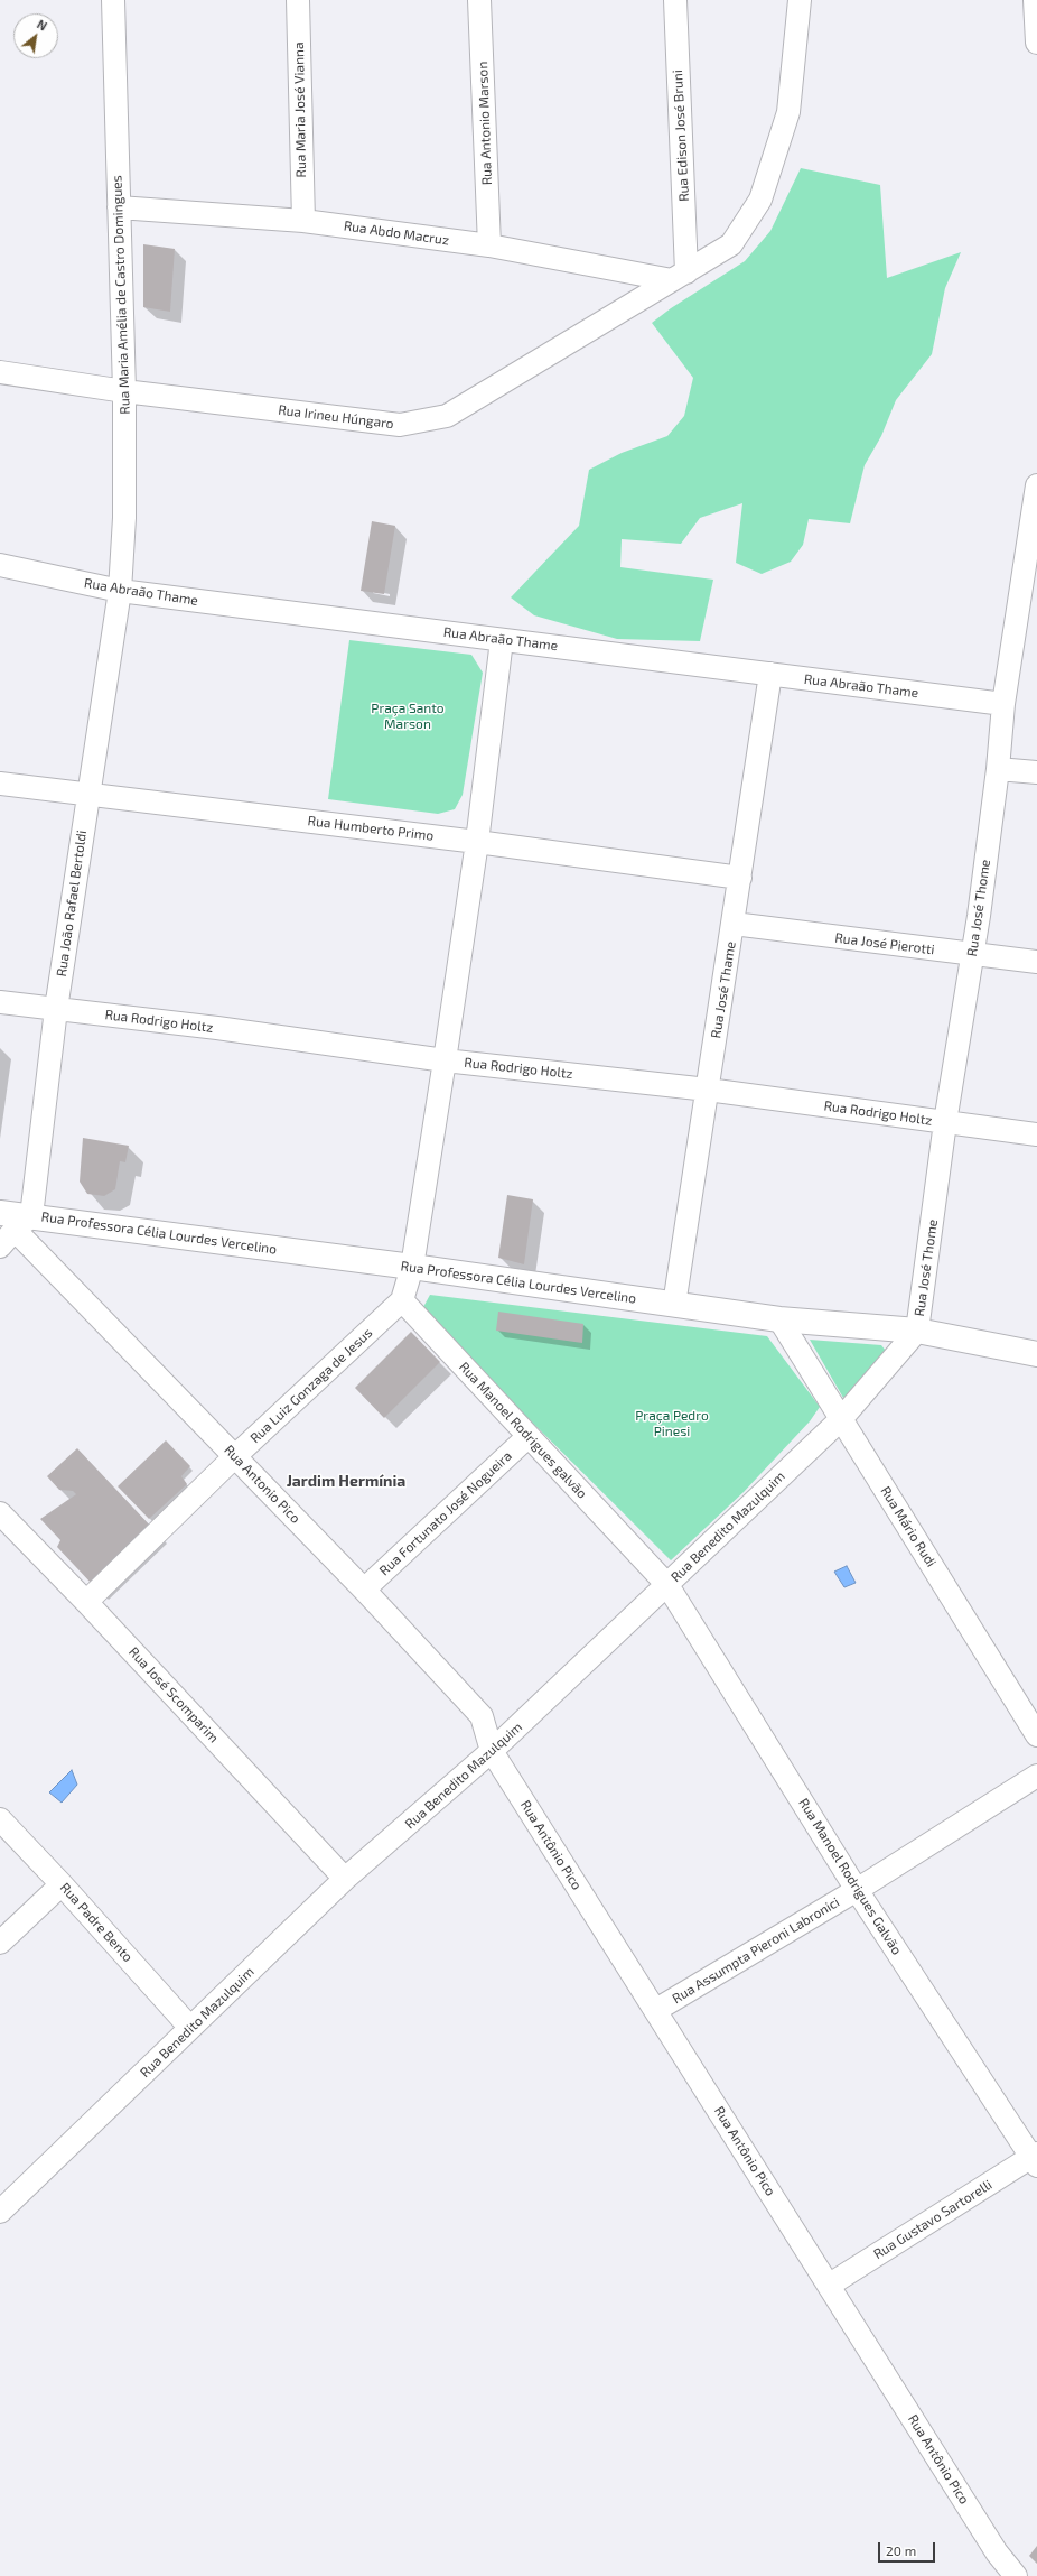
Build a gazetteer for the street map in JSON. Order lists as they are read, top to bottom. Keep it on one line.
{"streets":{"main road":["Rua Professora Célia Lourdes Vercelino"],"street":["Rua Maria José Vianna","Rua Antonio Marson","Rua Edison José Bruni","Rua Abdo Macruz","Rua Maria Amélia de Castro Domingues","Rua Irineu Húngaro","Rua Abraão Thame","Rua Humberto Primo","Rua João Rafael Bertoldi","Rua José Thome","Rua José Pierotti","Rua José Thame","Rua Rodrigo Holtz","Rua Luiz Gonzaga de Jesus","Rua Manoel Rodrigues galvão","Rua Antonio Pico","Rua Fortunato José Nogueira","Rua Benedito Mazulquim","Rua Mário Rudi","Rua José Scomparim","Rua Antônio Pico","Rua Manoel Rodrigues Galvão","Rua Padre Bento","Rua Assumpta Pieroni Labronici","Rua Gustavo Sartorelli"]},"crossings":[["Rua Maria José Vianna","Rua Abdo Macruz"],["Rua Antonio Marson","Rua Abdo Macruz"],["Rua Edison José Bruni","Rua Abdo Macruz"],["Rua Edison José Bruni","Rua Irineu Húngaro"],["Rua Abdo Macruz","Rua Maria Amélia de Castro Domingues"],["Rua Abdo Macruz","Rua Irineu Húngaro"],["Rua Maria Amélia de Castro Domingues","Rua Irineu Húngaro"],["Rua Maria Amélia de Castro Domingues","Rua Abraão Thame"],["Rua Maria Amélia de Castro Domingues","Rua João Rafael Bertoldi"],["Rua Abraão Thame","Rua João Rafael Bertoldi"],["Rua Abraão Thame","Rua José Thome"],["Rua Abraão Thame","Rua José Thame"],["Rua Humberto Primo","Rua João Rafael Bertoldi"],["Rua Humberto Primo","Rua José Thame"],["Rua João Rafael Bertoldi","Rua Rodrigo Holtz"],["Rua João Rafael Bertoldi","Rua Professora Célia Lourdes Vercelino"],["Rua João Rafael Bertoldi","Rua Antonio Pico"],["Rua José Thome","Rua José Pierotti"],["Rua José Thome","Rua Rodrigo Holtz"],["Rua José Thome","Rua Professora Célia Lourdes Vercelino"],["Rua José Thome","Rua Benedito Mazulquim"],["Rua José Pierotti","Rua José Thame"],["Rua José Thame","Rua Rodrigo Holtz"],["Rua José Thame","Rua Professora Célia Lourdes Vercelino"],["Rua Professora Célia Lourdes Vercelino","Rua Antonio Pico"],["Rua Professora Célia Lourdes Vercelino","Rua Benedito Mazulquim"],["Rua Professora Célia Lourdes Vercelino","Rua Mário Rudi"],["Rua Luiz Gonzaga de Jesus","Rua Manoel Rodrigues galvão"],["Rua Luiz Gonzaga de Jesus","Rua Antonio Pico"],["Rua Luiz Gonzaga de Jesus","Rua José Scomparim"],["Rua Manoel Rodrigues galvão","Rua Fortunato José Nogueira"],["Rua Manoel Rodrigues galvão","Rua Benedito Mazulquim"],["Rua Manoel Rodrigues galvão","Rua Manoel Rodrigues Galvão"],["Rua Antonio Pico","Rua Fortunato José Nogueira"],["Rua Antonio Pico","Rua Benedito Mazulquim"],["Rua Antonio Pico","Rua Antônio Pico"],["Rua Benedito Mazulquim","Rua Mário Rudi"],["Rua Benedito Mazulquim","Rua José Scomparim"],["Rua Benedito Mazulquim","Rua Antônio Pico"],["Rua Benedito Mazulquim","Rua Manoel Rodrigues Galvão"],["Rua Benedito Mazulquim","Rua Padre Bento"],["Rua Antônio Pico","Rua Assumpta Pieroni Labronici"],["Rua Antônio Pico","Rua Gustavo Sartorelli"],["Rua Manoel Rodrigues Galvão","Rua Assumpta Pieroni Labronici"],["Rua Manoel Rodrigues Galvão","Rua Gustavo Sartorelli"]],"districts":["Jardim Hermínia"],"parks":["Praça Santo Marson","Praça Pedro Pinesi"],"scale_bar":"20 m","north":"top right"}
